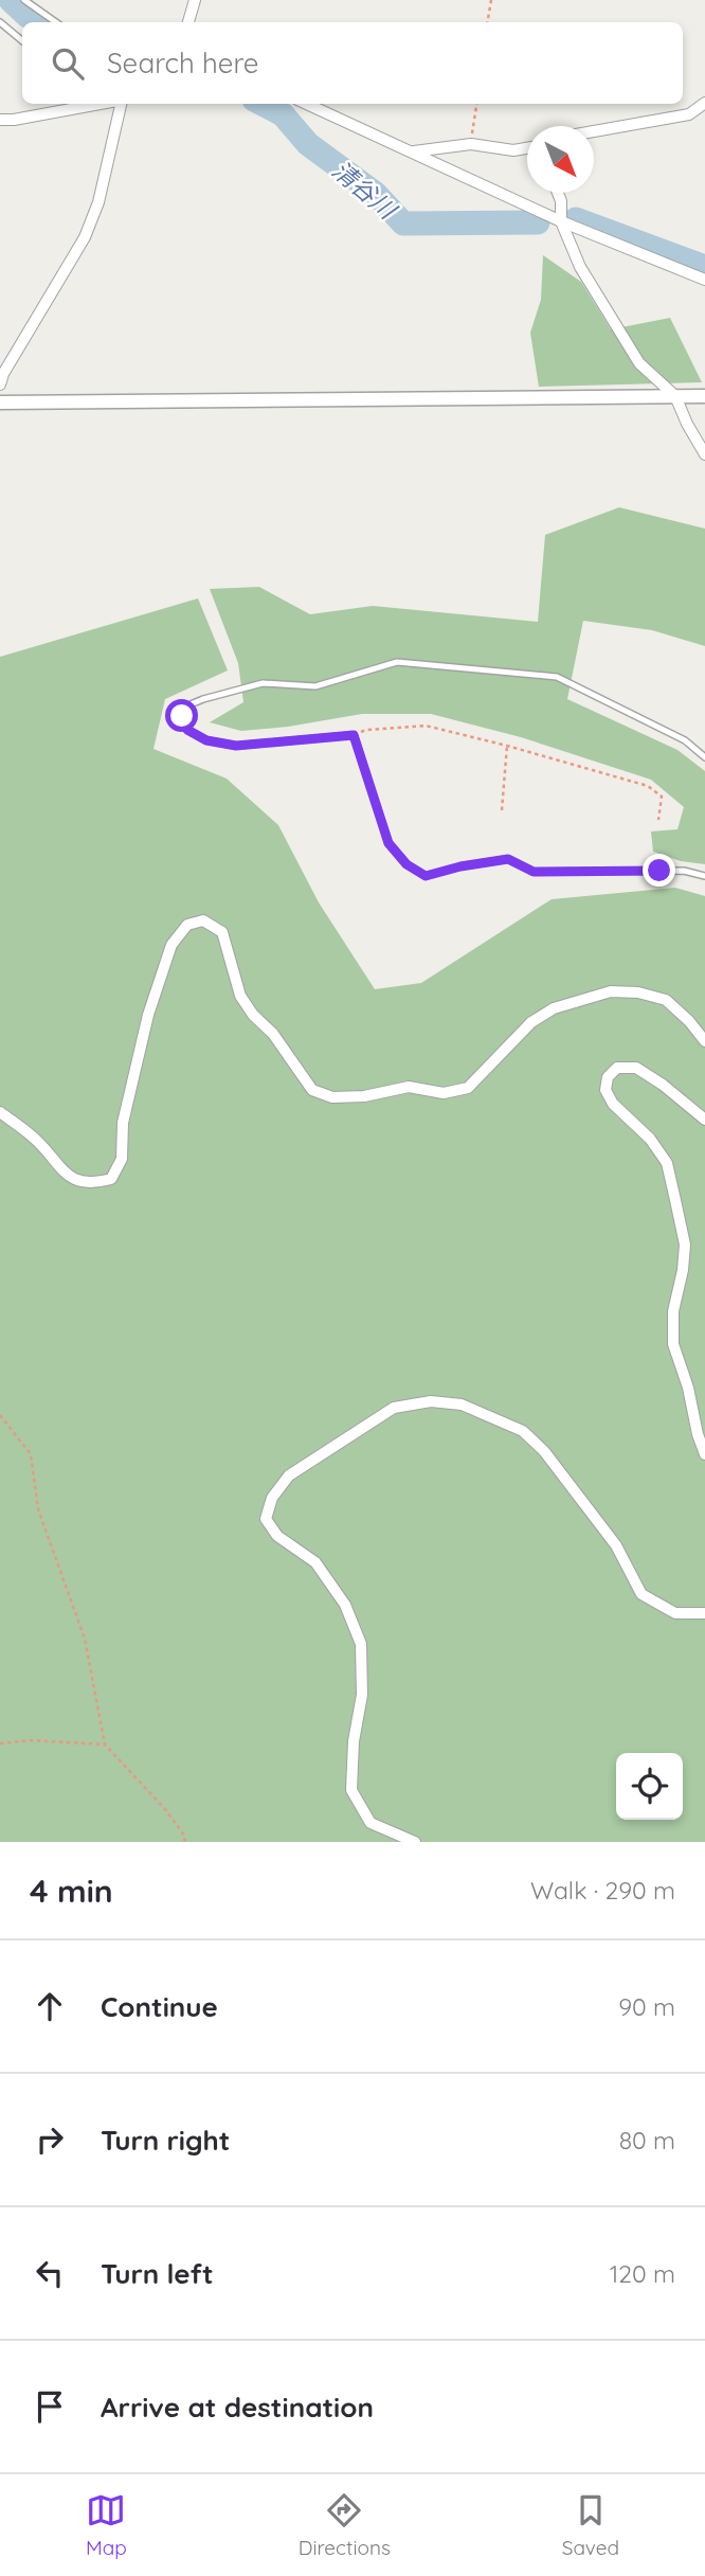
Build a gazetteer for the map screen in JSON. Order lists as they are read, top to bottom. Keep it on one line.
{"water":["清谷川"],"north":"bottom right","page":{"search":"Search here","heading":["4 min","Walk · 290 m"],"list":[["Continue","90 m"],["Turn right","80 m"],["Turn left","120 m"],"Arrive at destination"],"nav":["Map","Directions","Saved"]}}
